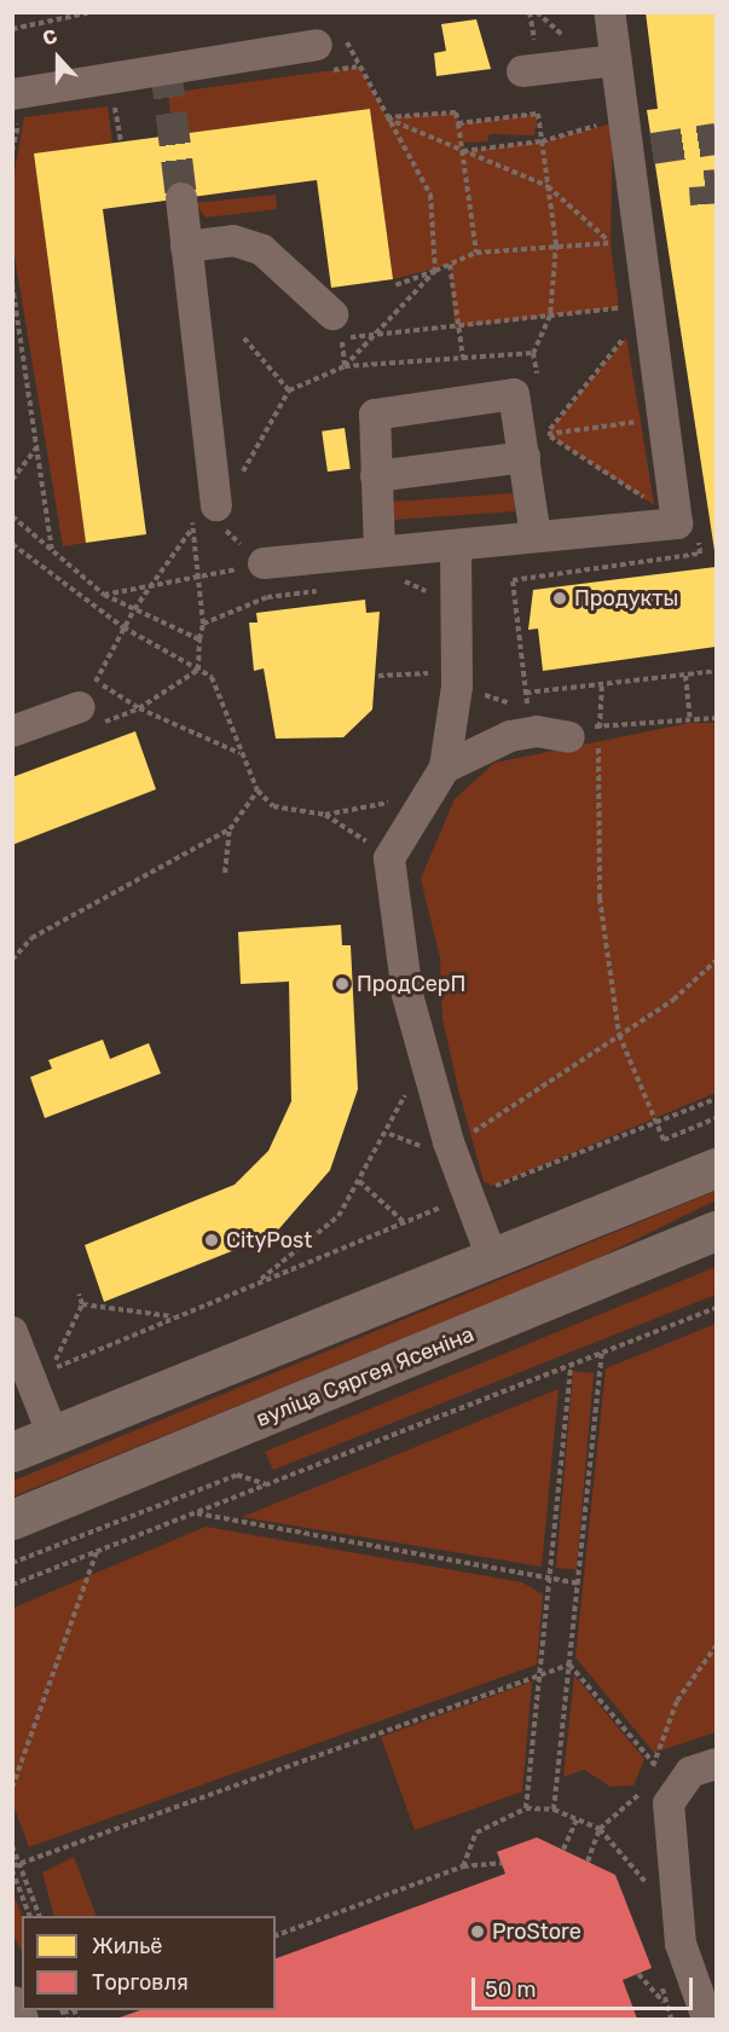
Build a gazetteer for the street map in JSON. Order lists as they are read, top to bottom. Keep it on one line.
{"streets":{"main road":["вуліца Сяргея Ясеніна"]},"places":["Продукты","ПродСерП","CityPost","ProStore"],"legend":["Жильё","Торговля"],"scale_bar":"50 m","north":"top"}
